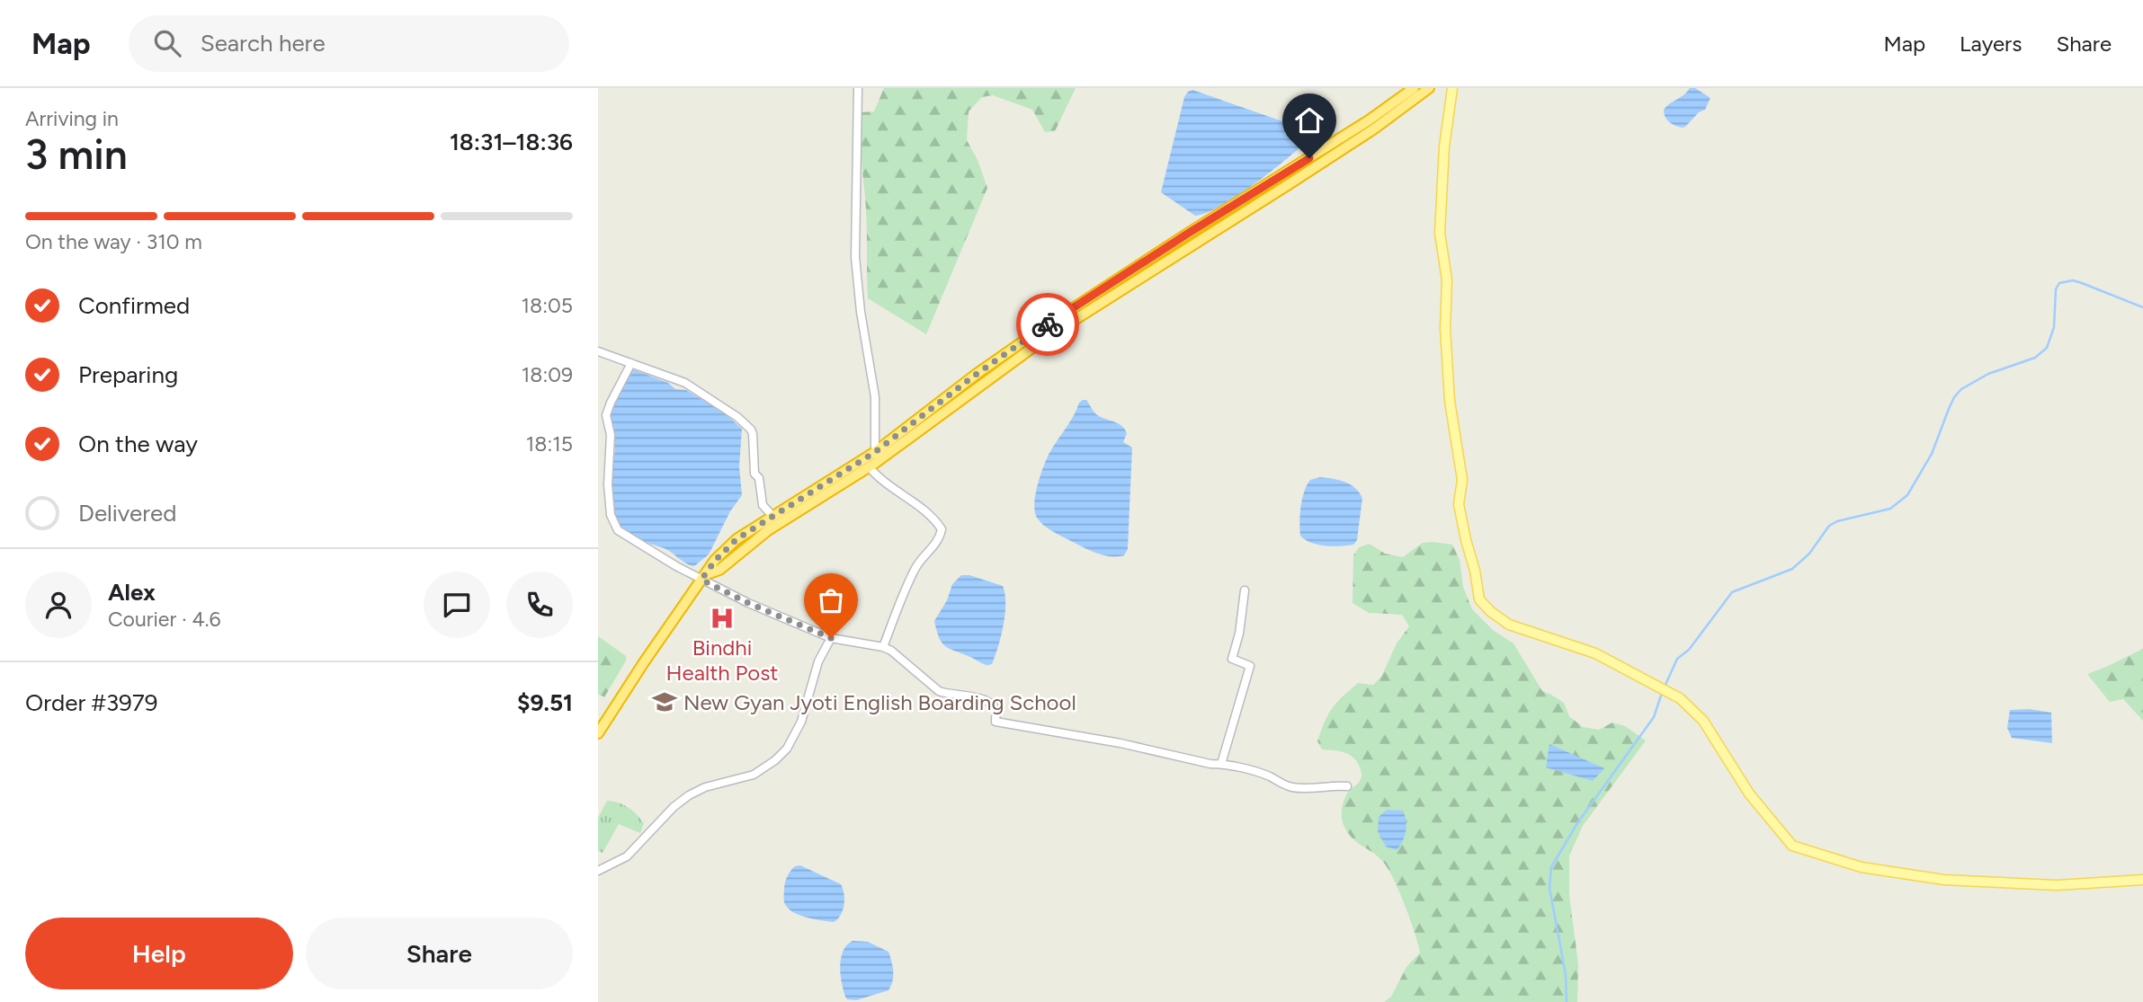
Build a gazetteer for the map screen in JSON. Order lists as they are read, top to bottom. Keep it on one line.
{"places":{"hospital":["Bindhi Health Post"],"school or university":["New Gyan Jyoti English Boarding School"]},"page":{"header":"Map","search":"Search here","nav":["Map","Layers","Share"],"heading":["3 min","Arriving in","18:31–18:36"],"panel":["Alex","Courier · 4.6","Order #3979","$9.51"],"bar":"On the way · 310 m","list":[["Confirmed","18:05"],["Preparing","18:09"],["On the way","18:15"],"Delivered"],"buttons":["Help","Share"]}}
